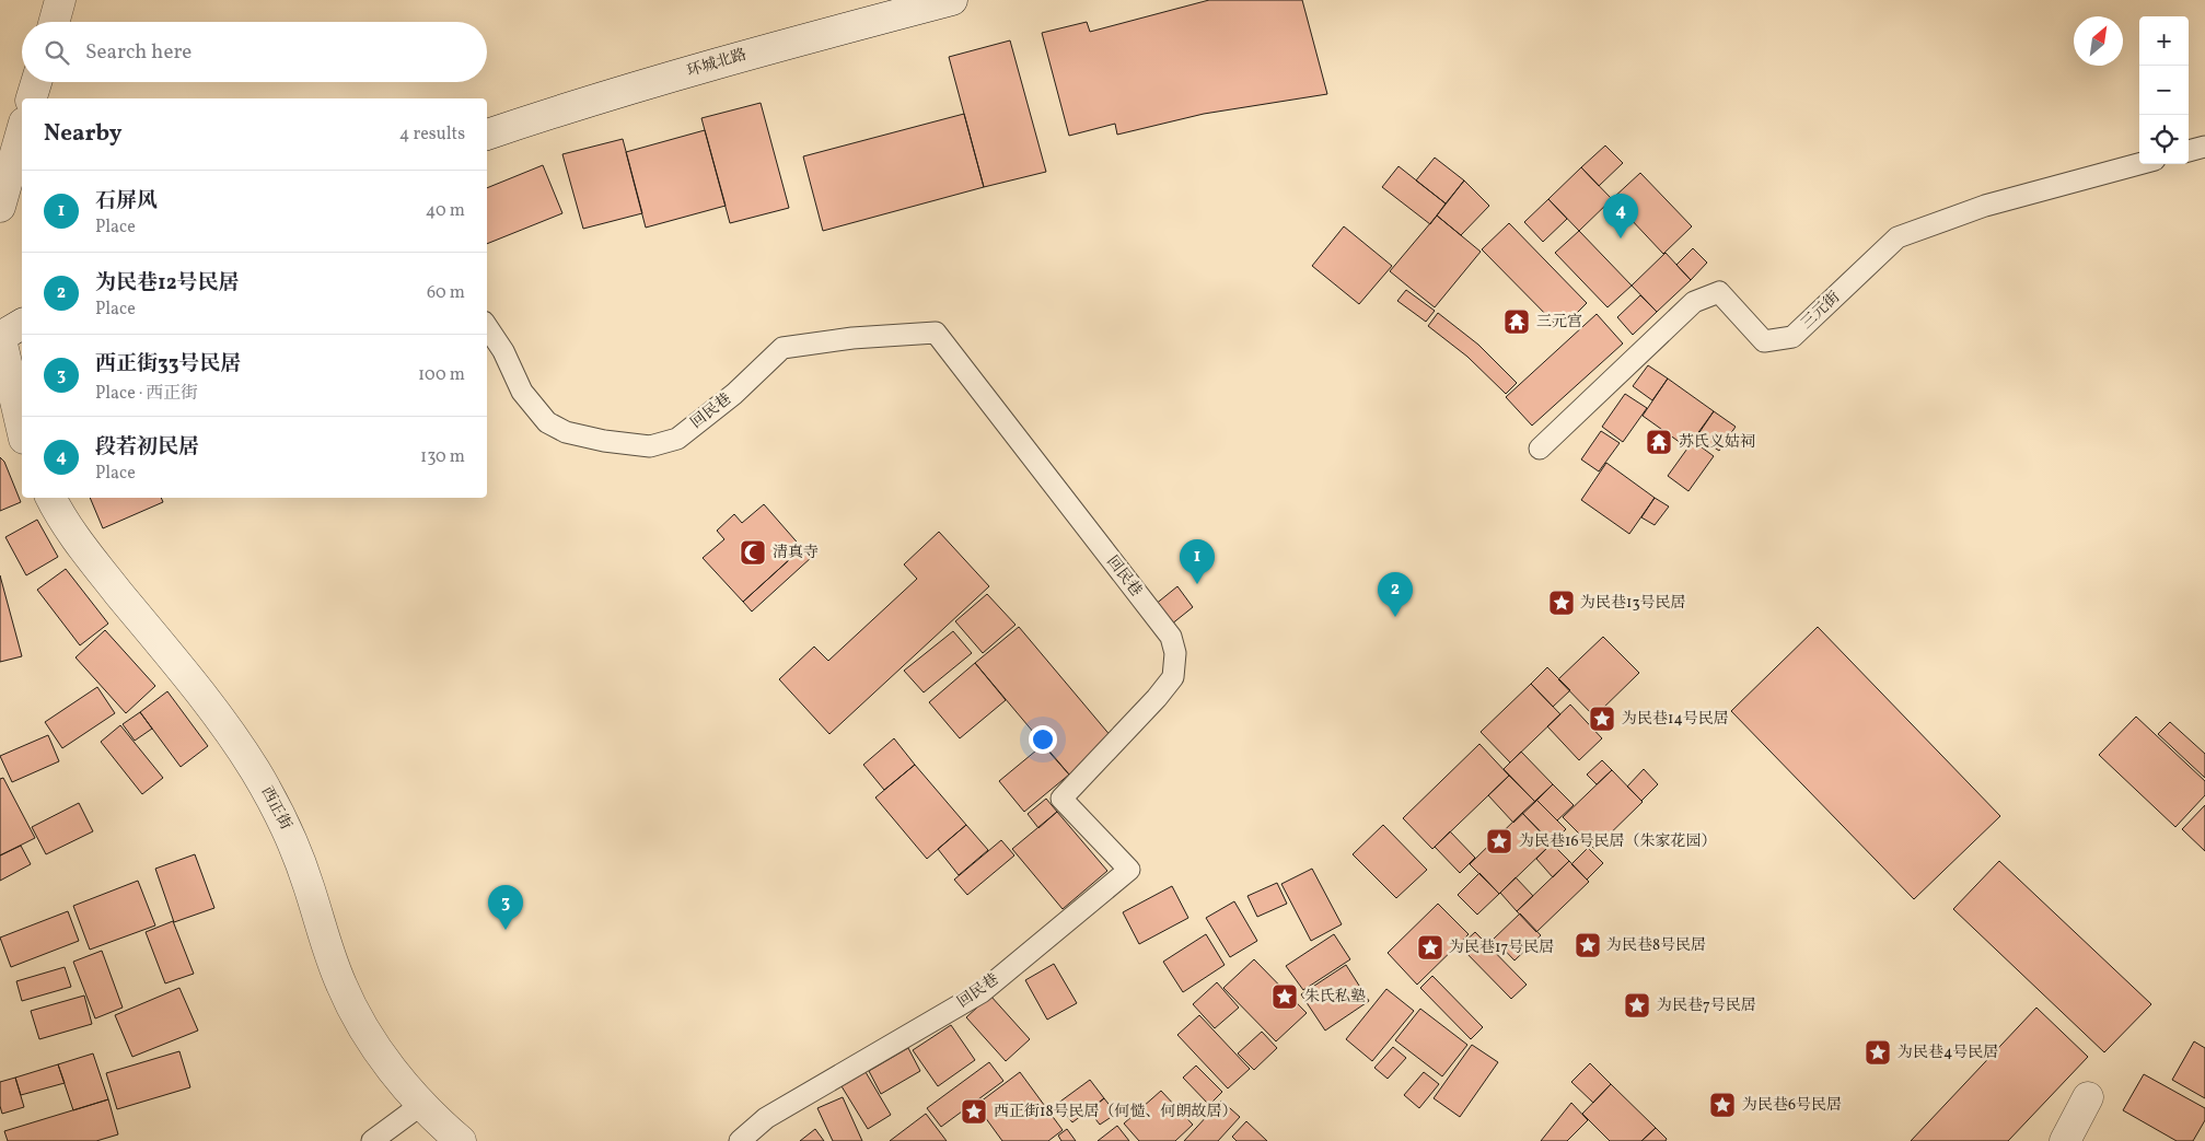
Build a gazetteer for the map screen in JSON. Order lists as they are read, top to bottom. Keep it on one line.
{"streets":{"street":["环城北路","西正街"],"lane":["三元街","回民巷"]},"places":{"temple":["三元宫","苏氏义姑祠"],"mosque":["清真寺"],"place":["为民巷13号民居","为民巷14号民居","为民巷16号民居（朱家花园）","为民巷8号民居","为民巷17号民居","朱氏私塾","为民巷7号民居","为民巷4号民居","为民巷6号民居","西正街18号民居（何慥、何朗故居）"]},"north":"top right","page":{"map_buttons":["+","−"],"search":"Search here","heading":["Nearby","4 results"],"list":[{"mark":"1","name":"石屏风","note":"Place","value":"40 m"},{"mark":"2","name":"为民巷12号民居","note":"Place","value":"60 m"},{"mark":"3","name":"西正街33号民居","note":"Place · 西正街","value":"100 m"},{"mark":"4","name":"段若初民居","note":"Place","value":"130 m"}],"pins":["4","1","2","3"]}}
